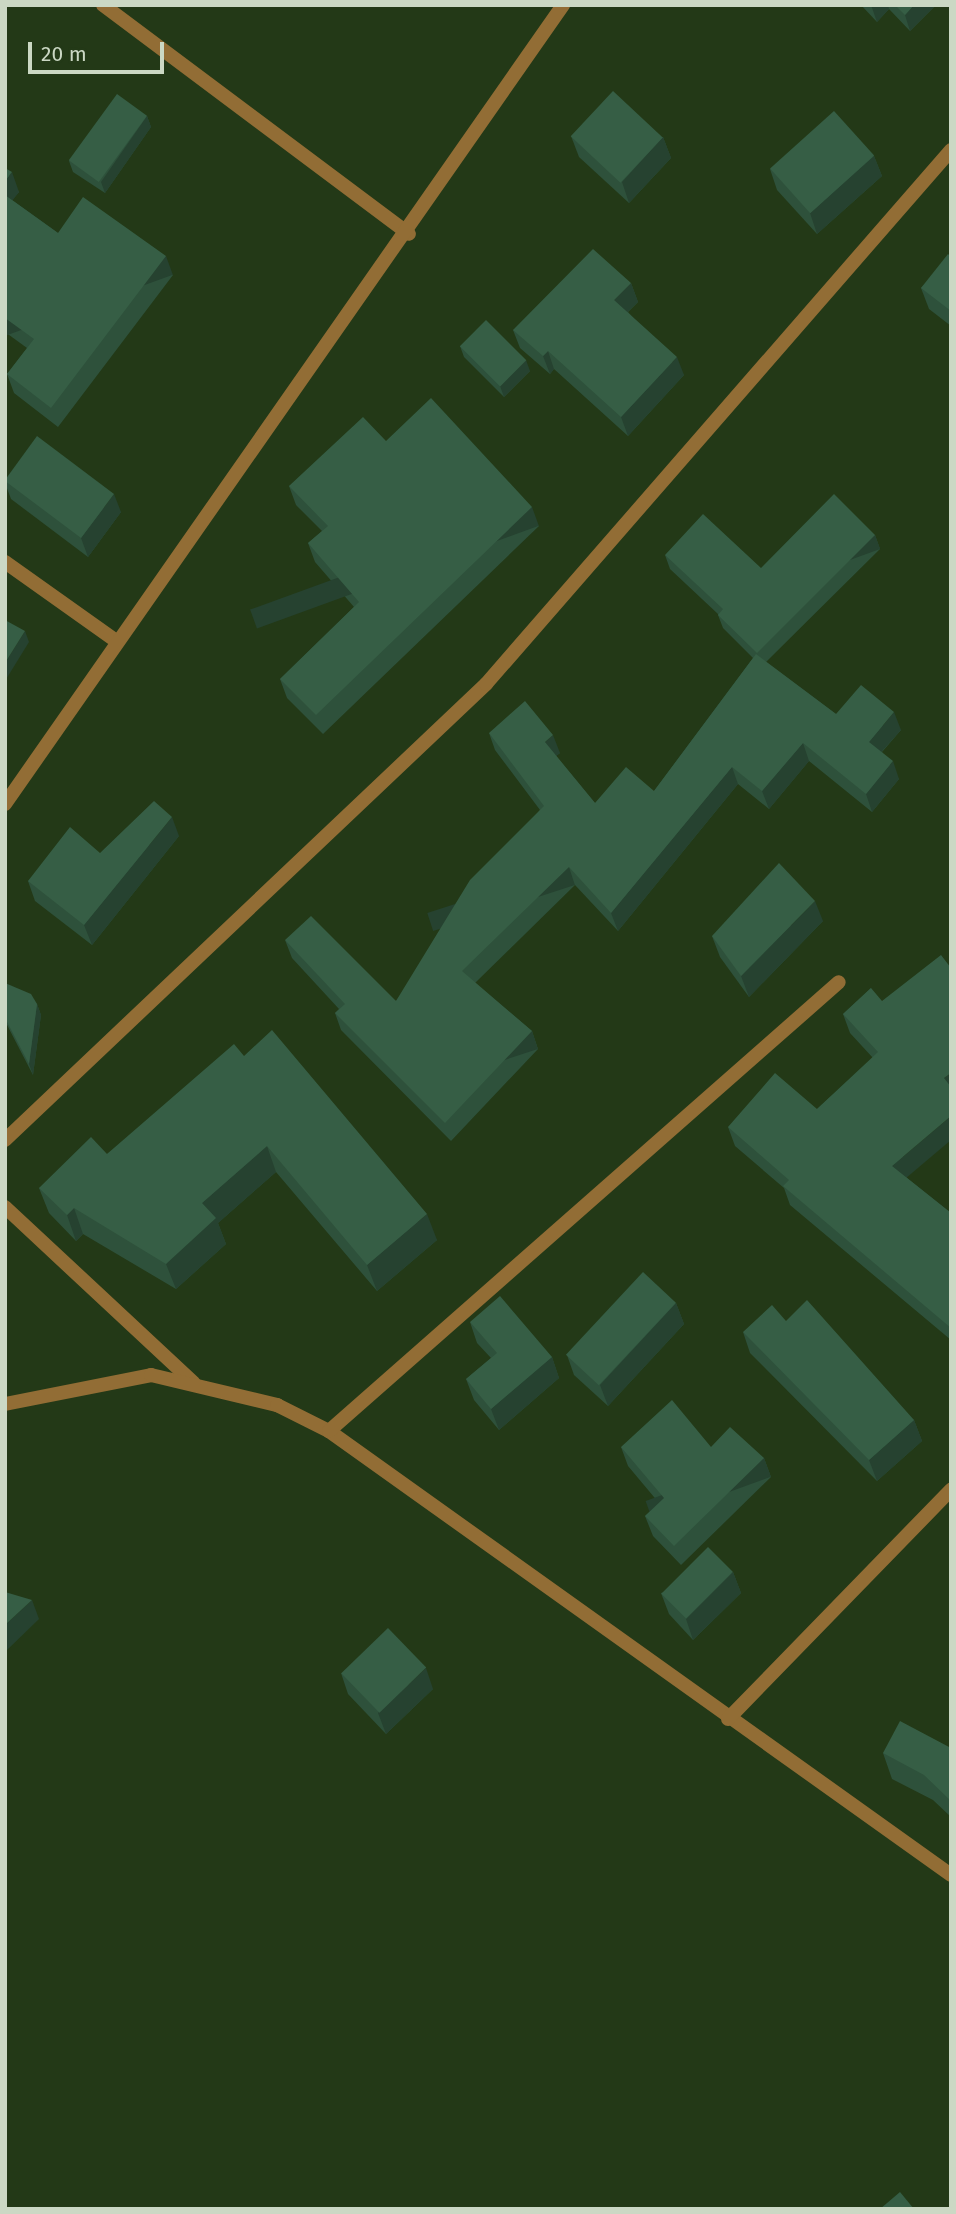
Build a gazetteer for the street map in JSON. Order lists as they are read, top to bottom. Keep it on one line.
{"scale_bar":"20 m"}
